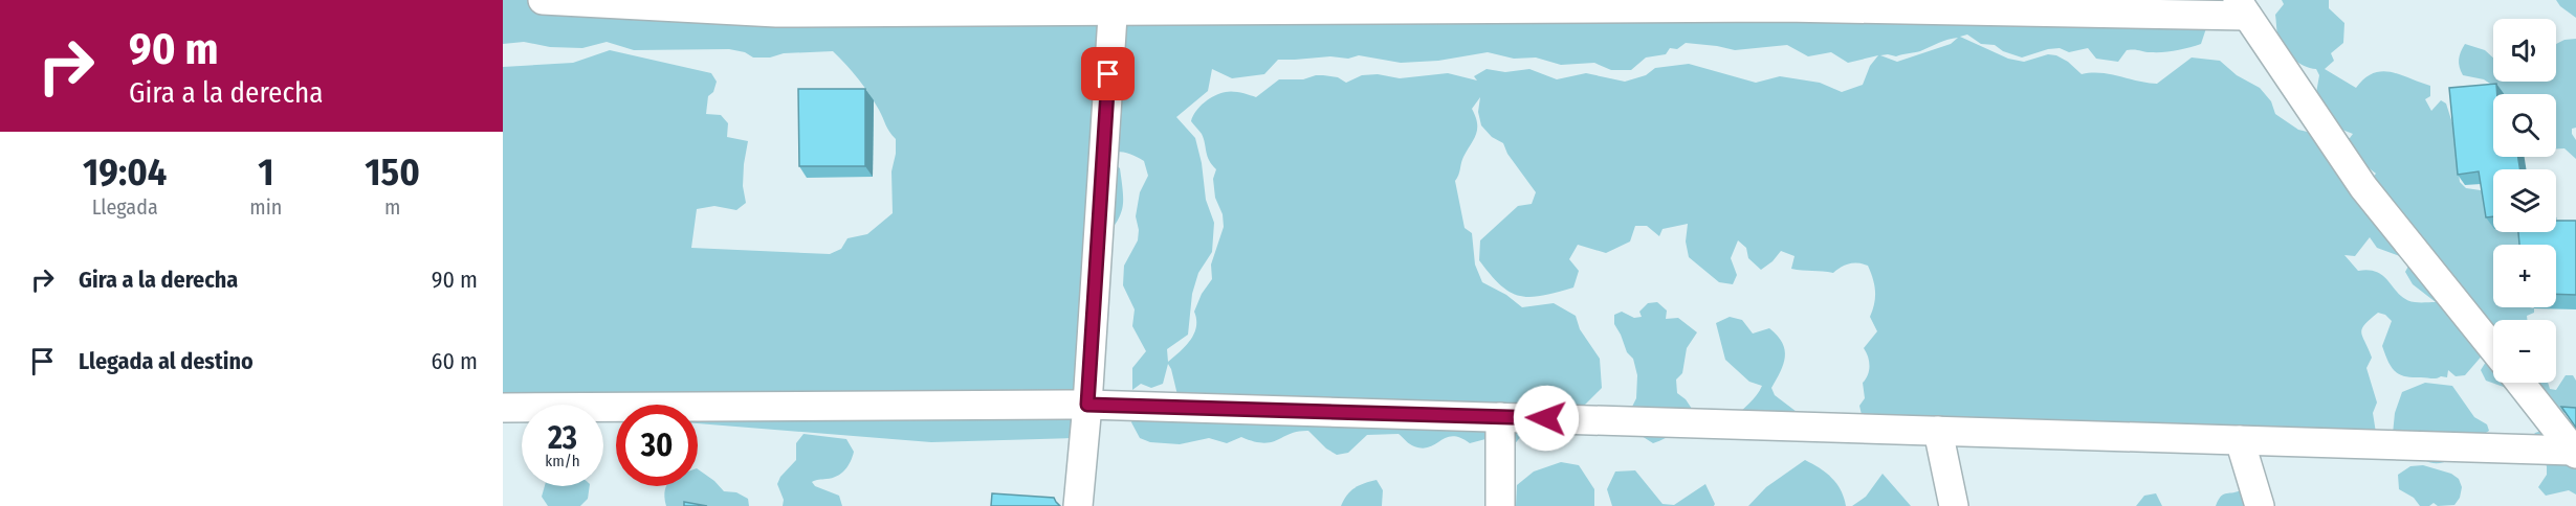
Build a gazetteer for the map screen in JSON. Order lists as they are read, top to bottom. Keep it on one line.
{"page":{"turn":["90 m","Gira a la derecha"],"map_buttons":["+","−"],"eta":["19:04","Llegada","1","min","150","m"],"list":[{"name":"Gira a la derecha","value":"90 m"},{"name":"Llegada al destino","value":"60 m"}],"speed":"23 km/h","limit":"30"}}
